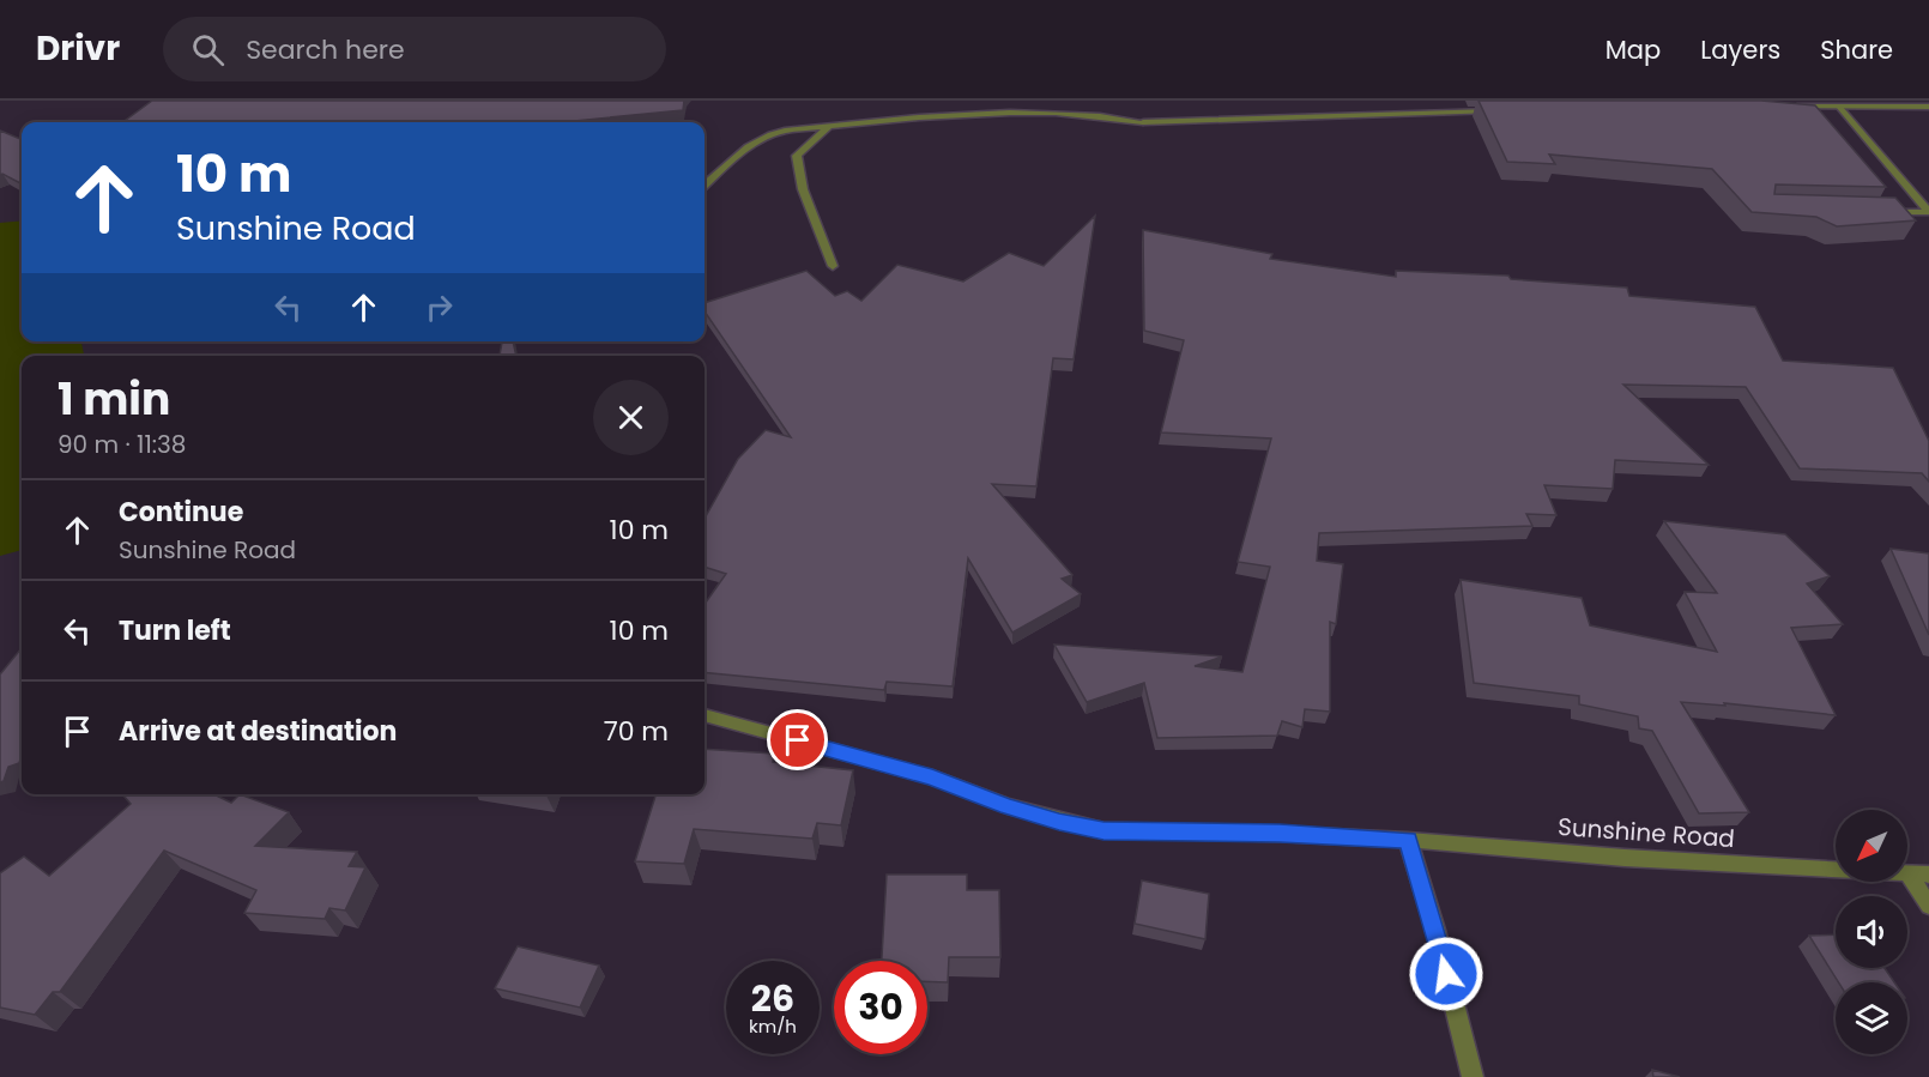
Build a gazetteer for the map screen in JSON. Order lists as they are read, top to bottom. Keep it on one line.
{"streets":{"street":["Sunshine Road"]},"north":"bottom left","page":{"header":"Drivr","search":"Search here","nav":["Map","Layers","Share"],"turn":["10 m","Sunshine Road"],"heading":["1 min","90 m · 11:38"],"list":[{"name":"Continue","note":"Sunshine Road","value":"10 m"},{"name":"Turn left","value":"10 m"},{"name":"Arrive at destination","value":"70 m"}],"speed":"26 km/h","limit":"30"}}
